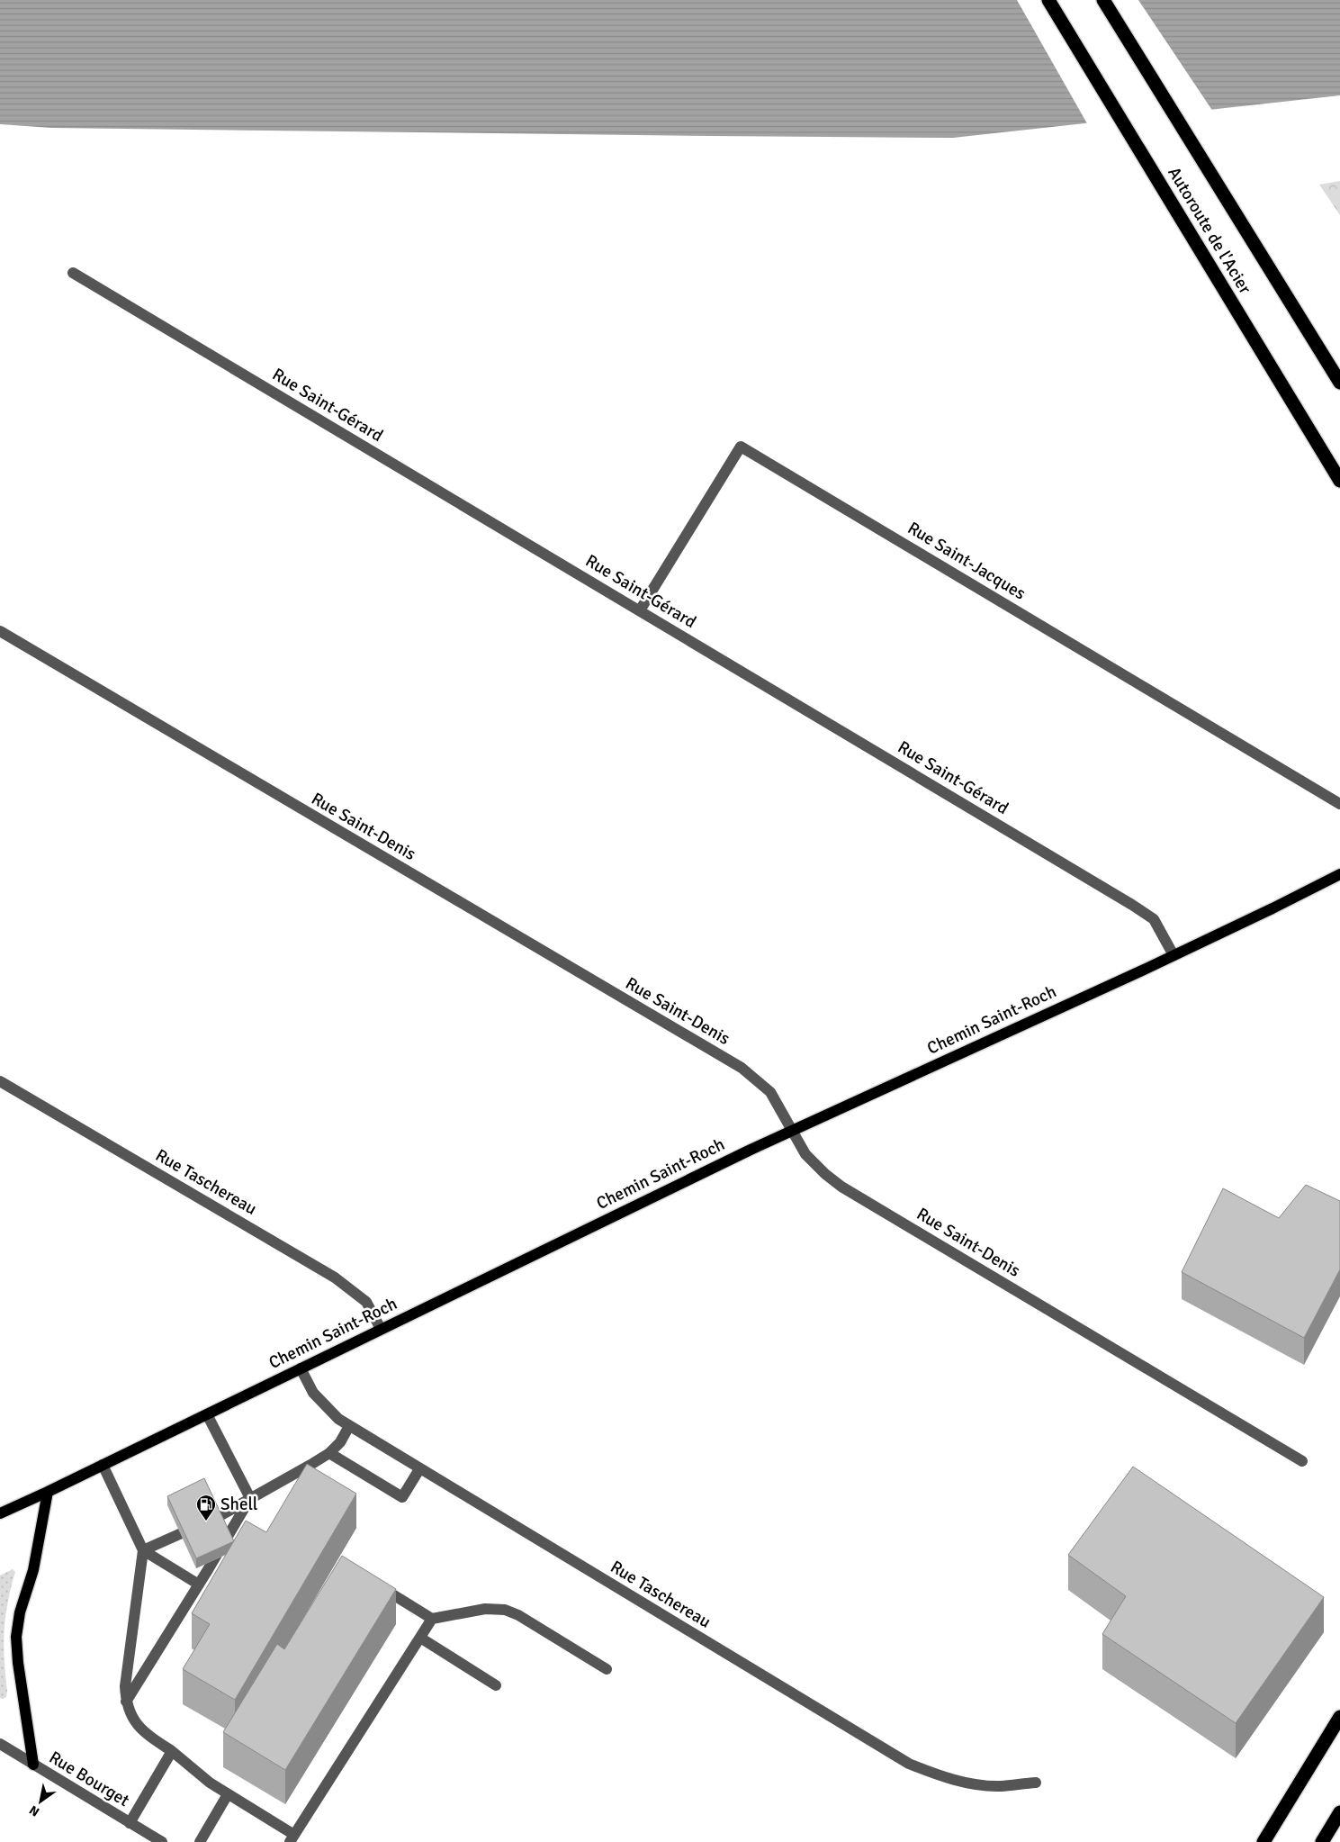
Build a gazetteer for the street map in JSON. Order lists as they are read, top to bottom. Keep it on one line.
{"streets":{"highway":["Autoroute de l'Acier"],"main road":["Chemin Saint-Roch"],"street":["Rue Saint-Gérard","Rue Saint-Jacques","Rue Saint-Denis","Rue Taschereau","Rue Bourget"]},"crossings":[["Rue Saint-Gérard","Rue Saint-Jacques"],["Rue Saint-Gérard","Chemin Saint-Roch"],["Rue Saint-Denis","Chemin Saint-Roch"],["Chemin Saint-Roch","Rue Taschereau"]],"places":{"fuel station":["Shell"]},"north":"bottom left"}
